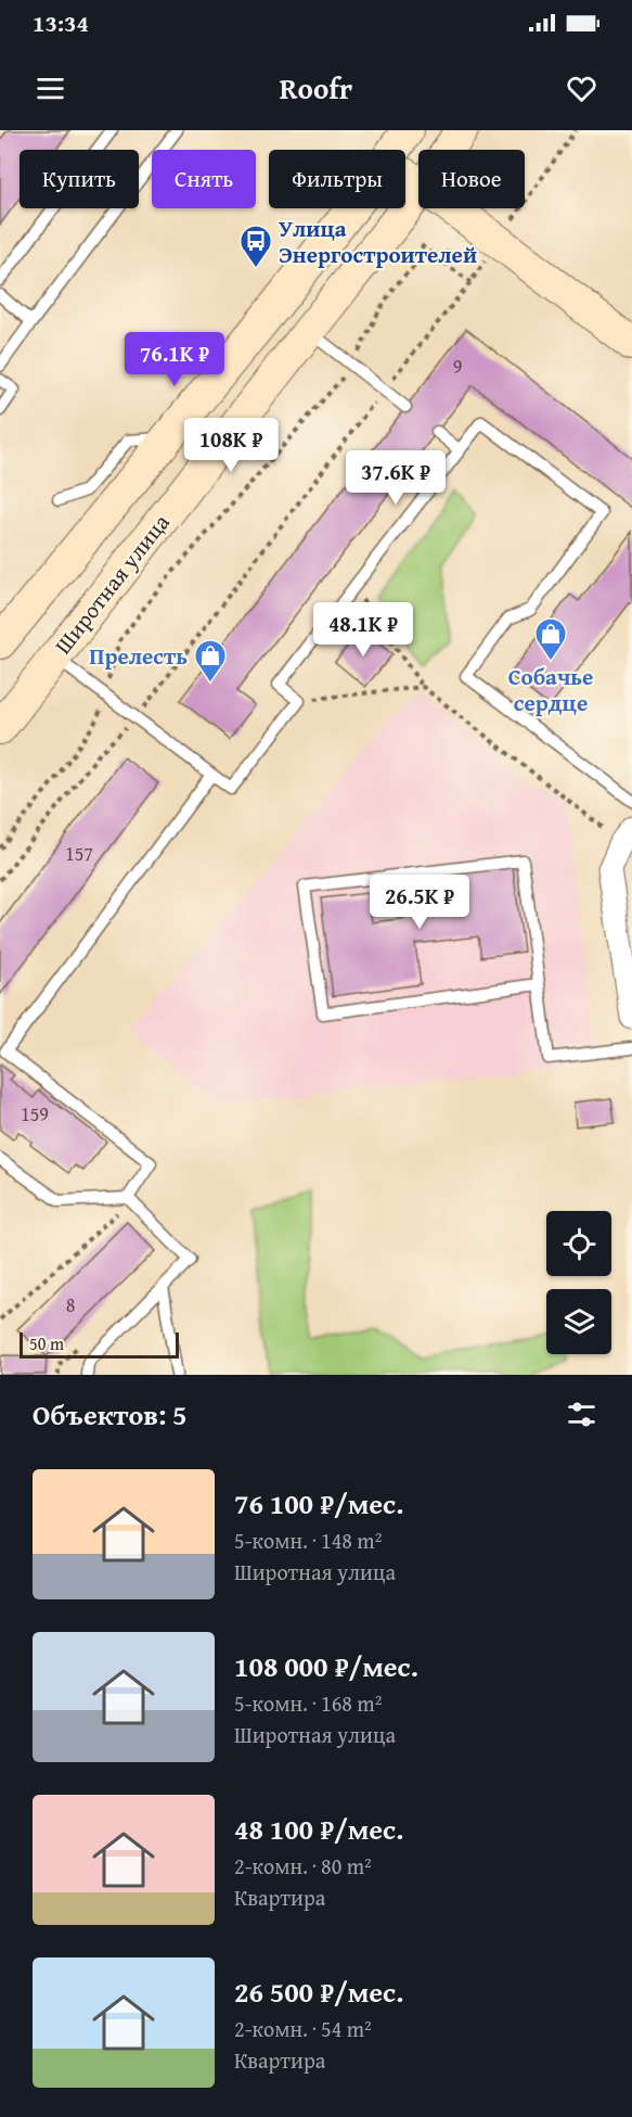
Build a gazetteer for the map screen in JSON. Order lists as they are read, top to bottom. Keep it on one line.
{"streets":{"main road":["Широтная улица"]},"places":{"bus stop":["Улица Энергостроителей"],"shop":["Собачье сердце","Прелесть"]},"house_numbers":["9","157","159","8"],"scale_bar":"50 m","page":{"status":"13:34","header":"Roofr","chip":["Купить","Снять","Фильтры","Новое"],"price":["76.1K ₽","108K ₽","37.6K ₽","48.1K ₽","26.5K ₽"],"scale":"50 m","heading":"Объектов: 5","list":[{"name":"76 100 ₽/мес.","note":"5-комн. · 148 m² · Широтная улица"},{"name":"108 000 ₽/мес.","note":"5-комн. · 168 m² · Широтная улица"},{"name":"48 100 ₽/мес.","note":"2-комн. · 80 m² · Квартира"},{"name":"26 500 ₽/мес.","note":"2-комн. · 54 m² · Квартира"}]}}
